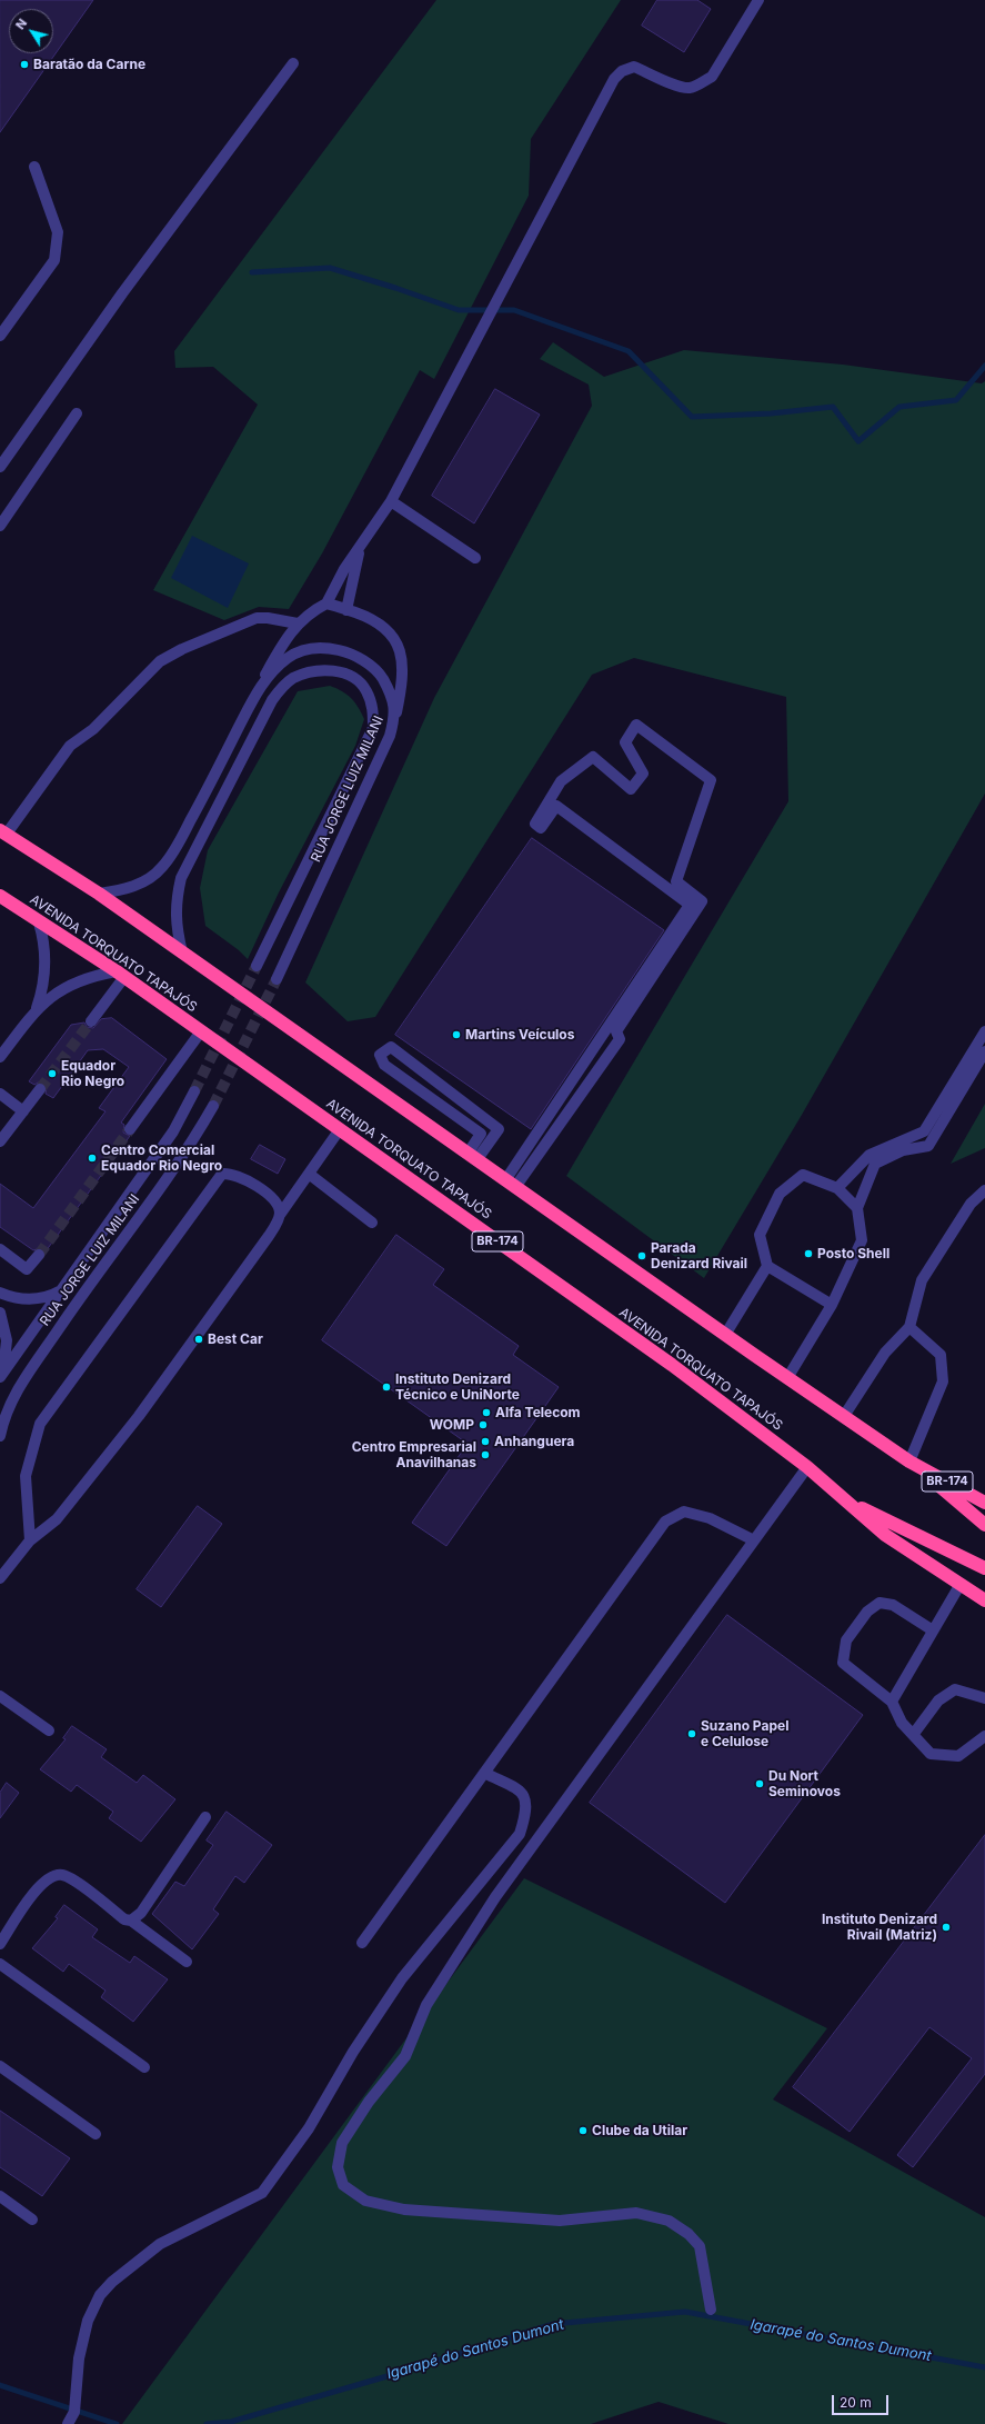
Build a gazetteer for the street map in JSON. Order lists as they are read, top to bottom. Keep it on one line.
{"streets":{"highway":["AVENIDA TORQUATO TAPAJÓS","BR-174"],"street":["RUA JORGE LUIZ MILANI"]},"crossings":[["RUA JORGE LUIZ MILANI","BR-174"]],"water":["Igarapé do Santos Dumont"],"places":["Baratão da Carne","Martins Veículos","Equador Rio Negro","Centro Comercial Equador Rio Negro","Posto Shell","Parada Denizard Rivail","Best Car","Instituto Denizard Técnico e UniNorte","Alfa Telecom","WOMP","Anhanguera","Centro Empresarial Anavilhanas","Suzano Papel e Celulose","Du Nort Seminovos","Instituto Denizard Rivail (Matriz)","Clube da Utilar"],"scale_bar":"20 m","north":"top left"}
